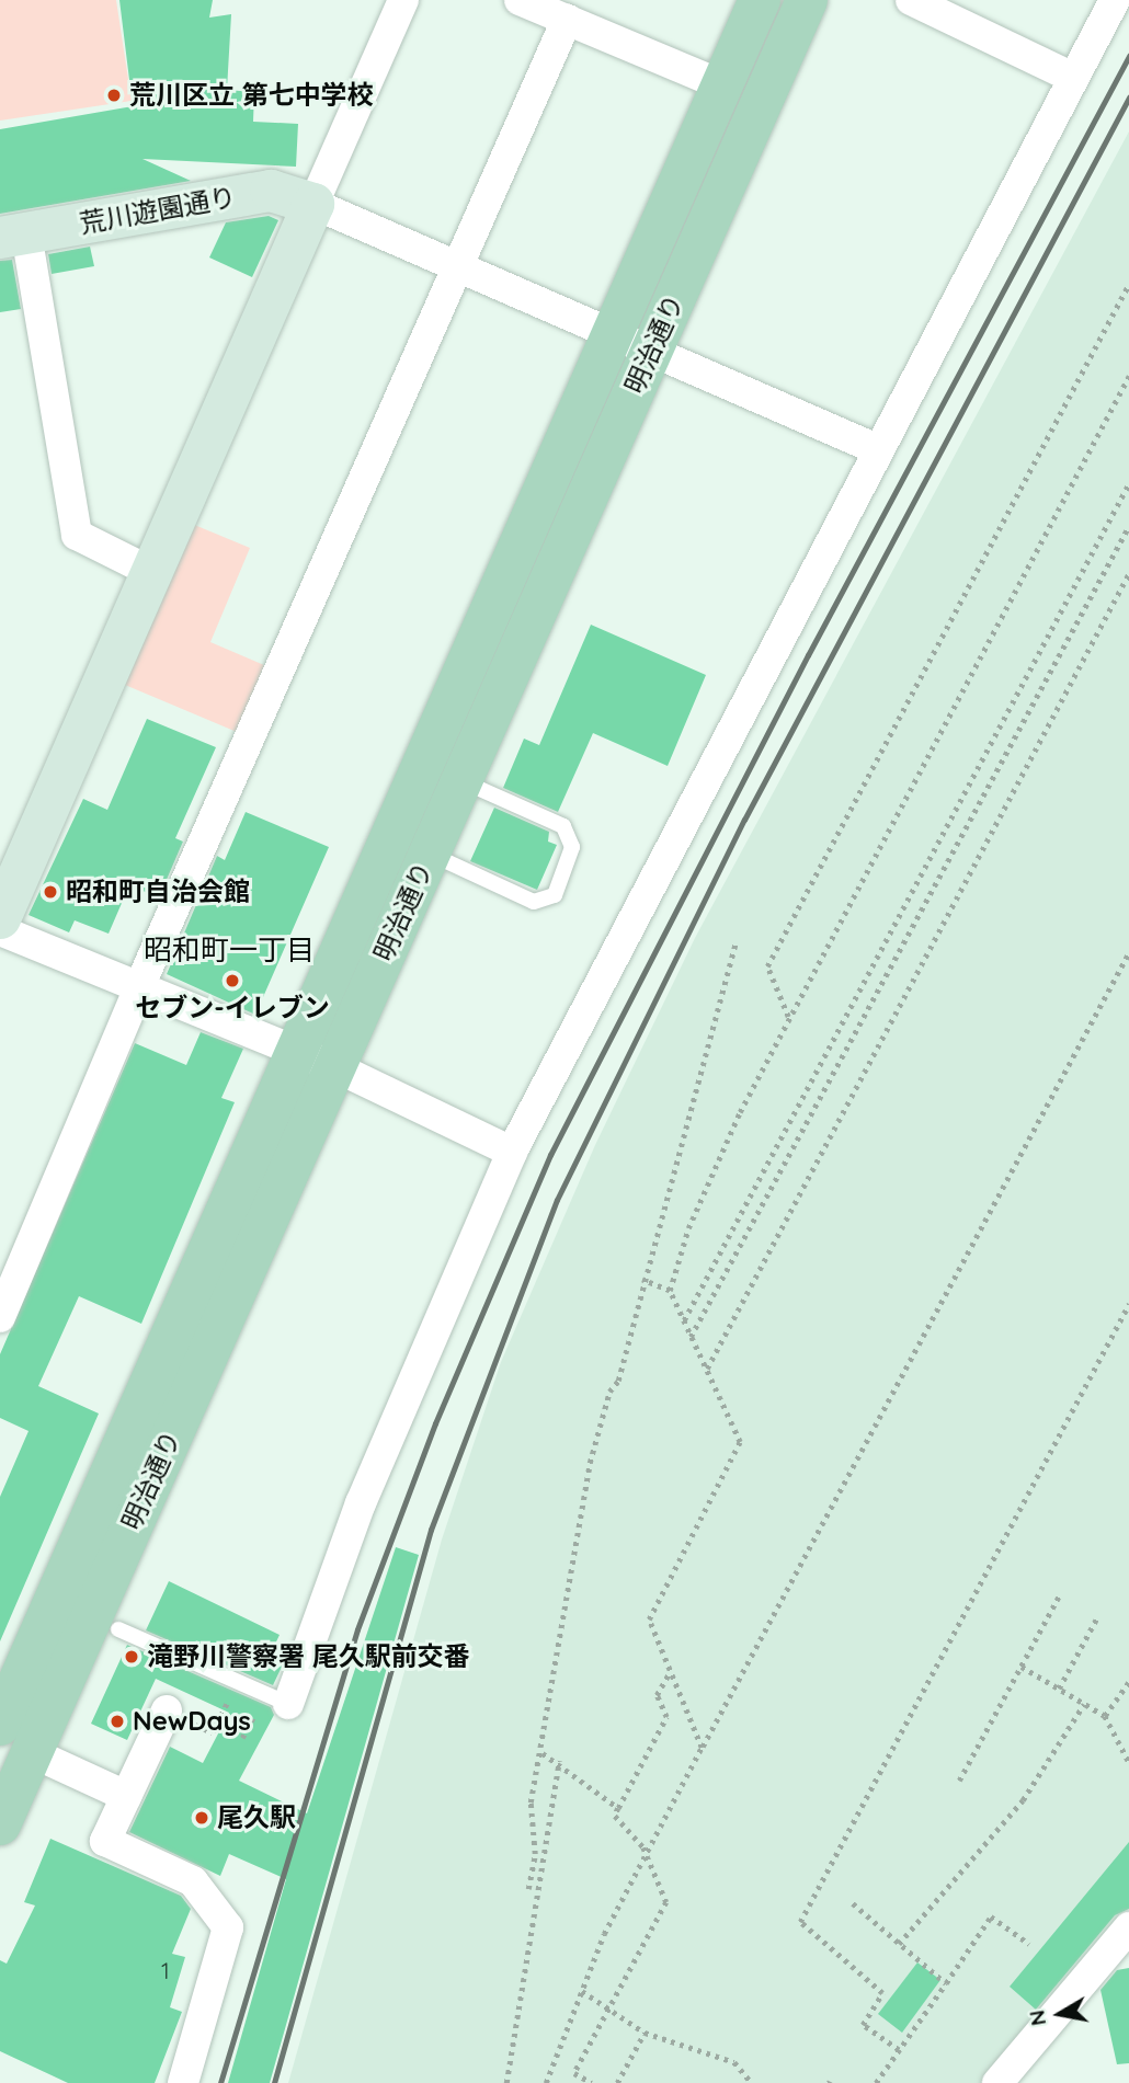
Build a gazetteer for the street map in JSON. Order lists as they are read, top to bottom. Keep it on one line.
{"streets":{"main road":["明治通り"],"street":["荒川遊園通り"]},"districts":["昭和町一丁目"],"places":["荒川区立 第七中学校","昭和町自治会館","セブン-イレブン","滝野川警察署 尾久駅前交番","NewDays","尾久駅"],"house_numbers":["1"],"north":"left"}
